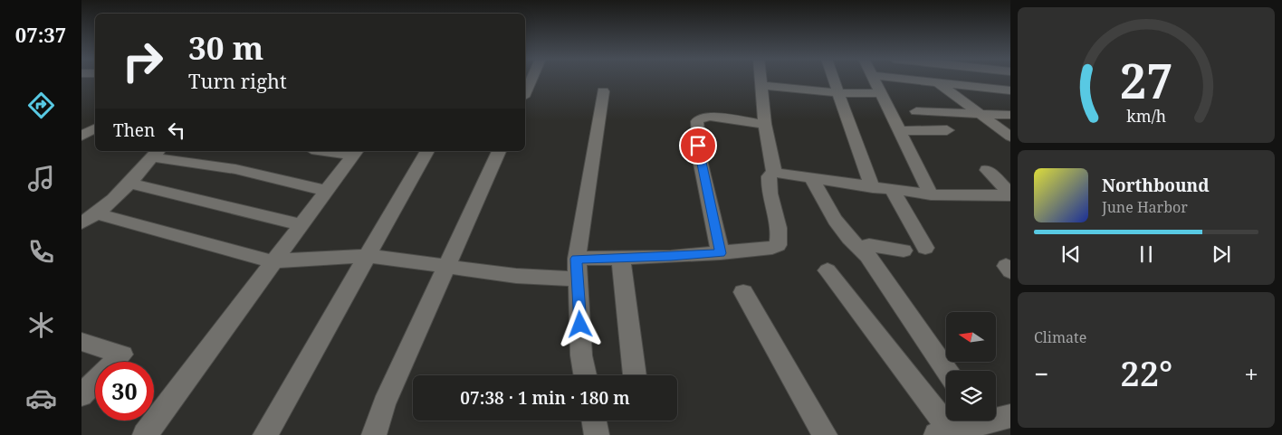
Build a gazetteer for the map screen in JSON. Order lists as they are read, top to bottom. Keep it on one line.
{"north":"left","page":{"tabs":"07:37","turn":["30 m","Turn right"],"then":"Then","song":["Northbound","June Harbor"],"tile":"Climate","heat":["−","22°","+"],"limit":"30","trip":"07:38 · 1 min · 180 m","gauge":["27","km/h"]}}
